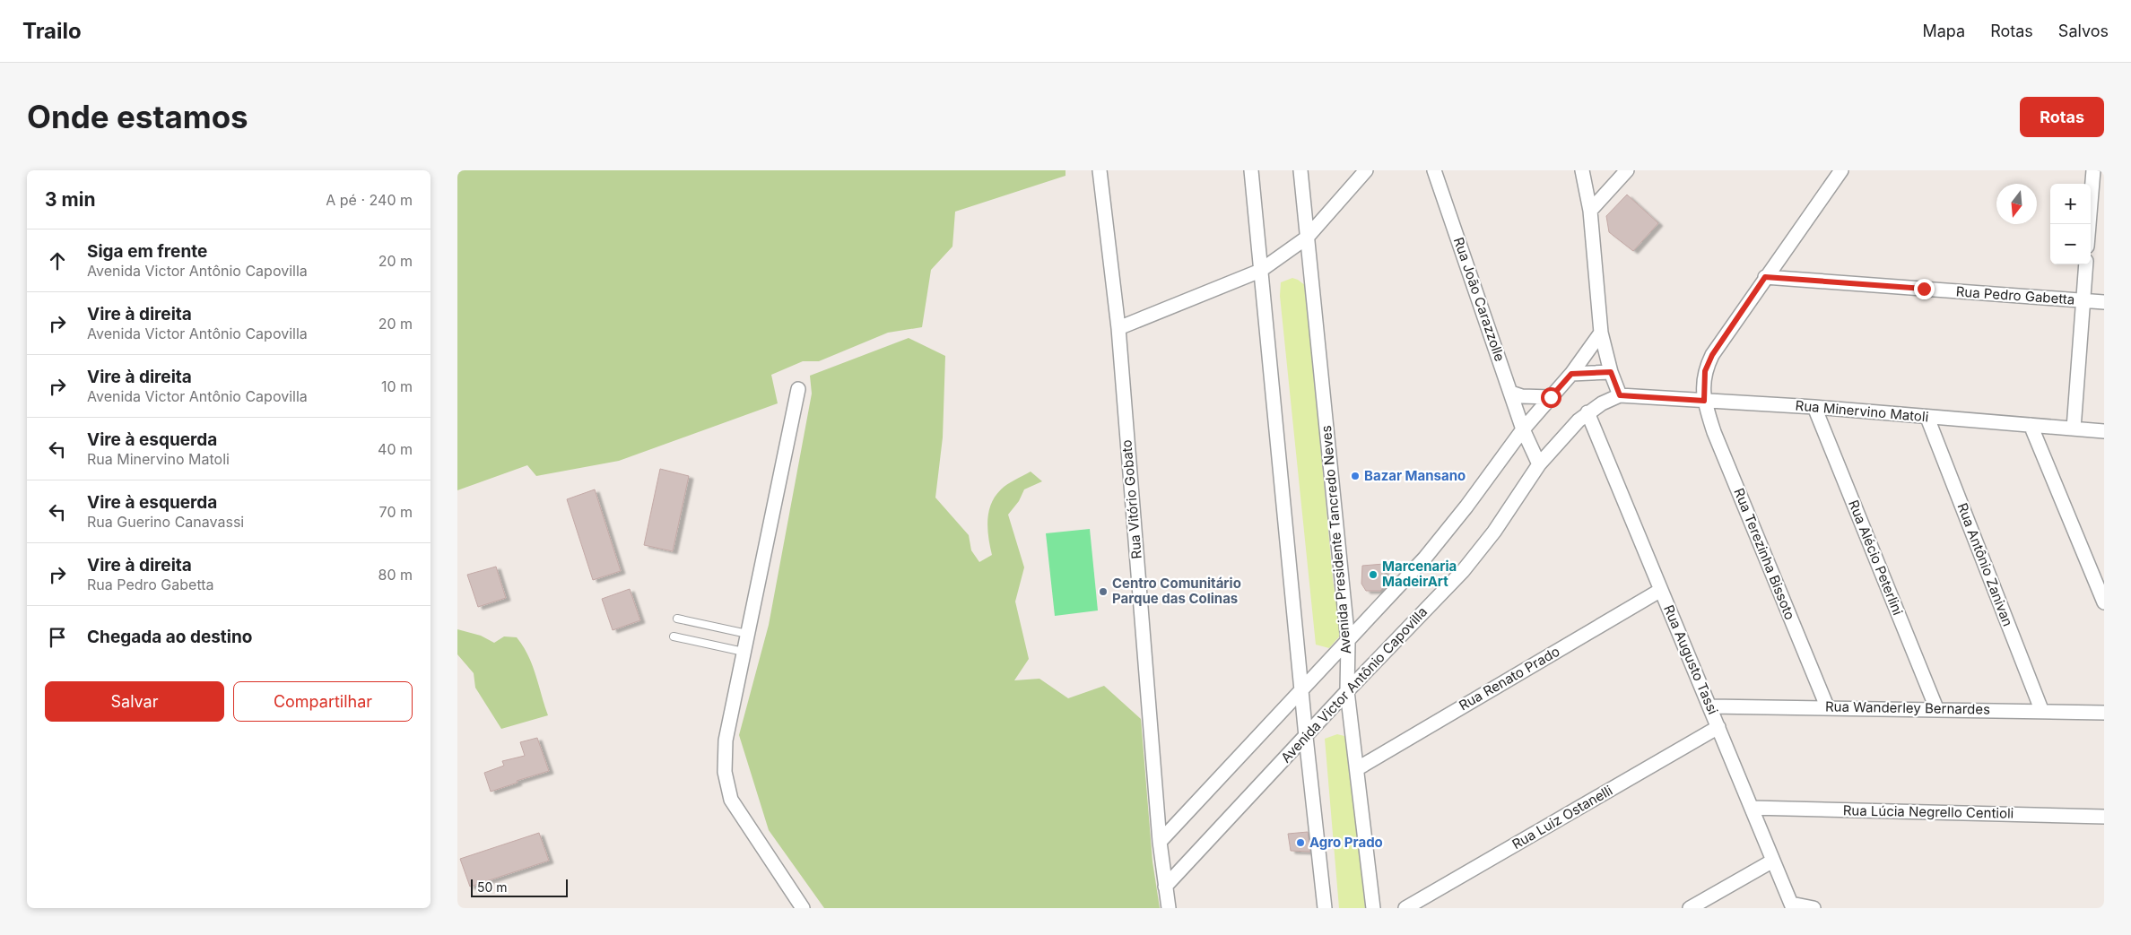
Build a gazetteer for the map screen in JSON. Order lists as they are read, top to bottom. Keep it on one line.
{"streets":{"street":["Rua Pedro Gabetta","Rua João Carazzolle","Rua Minervino Matoli","Rua Vitório Gobato","Avenida Presidente Tancredo Neves","Rua Terezinha Bissoto","Rua Alécio Peterlini","Rua Antônio Zanivan","Rua Augusto Tassi","Rua Renato Prado","Avenida Victor Antônio Capovilla","Rua Wanderley Bernardes","Rua Lúcia Negrello Centioli","Rua Luiz Ostanelli"]},"crossings":[["Rua Pedro Gabetta","Rua Terezinha Bissoto"],["Rua João Carazzolle","Avenida Victor Antônio Capovilla"],["Rua Minervino Matoli","Rua Terezinha Bissoto"],["Rua Minervino Matoli","Rua Alécio Peterlini"],["Rua Minervino Matoli","Rua Antônio Zanivan"],["Rua Minervino Matoli","Avenida Victor Antônio Capovilla"],["Rua Vitório Gobato","Avenida Victor Antônio Capovilla"],["Avenida Presidente Tancredo Neves","Rua Renato Prado"],["Avenida Presidente Tancredo Neves","Avenida Victor Antônio Capovilla"],["Rua Terezinha Bissoto","Rua Wanderley Bernardes"],["Rua Alécio Peterlini","Rua Wanderley Bernardes"],["Rua Antônio Zanivan","Rua Wanderley Bernardes"],["Rua Augusto Tassi","Rua Renato Prado"],["Rua Augusto Tassi","Avenida Victor Antônio Capovilla"],["Rua Augusto Tassi","Rua Wanderley Bernardes"],["Rua Augusto Tassi","Rua Lúcia Negrello Centioli"],["Rua Augusto Tassi","Rua Luiz Ostanelli"]],"places":["Bazar Mansano","Marcenaria MadeirArt","Centro Comunitário Parque das Colinas","Agro Prado"],"scale_bar":"50 m","north":"bottom","page":{"header":"Trailo","nav":["Mapa","Rotas","Salvos"],"buttons":["Rotas",["Salvar","Compartilhar"]],"title":"Onde estamos","heading":["3 min","A pé · 240 m"],"map_buttons":["+","−"],"list":[["Siga em frente","Avenida Victor Antônio Capovilla","20 m"],["Vire à direita","Avenida Victor Antônio Capovilla","20 m"],["Vire à direita","Avenida Victor Antônio Capovilla","10 m"],["Vire à esquerda","Rua Minervino Matoli","40 m"],["Vire à esquerda","Rua Guerino Canavassi","70 m"],["Vire à direita","Rua Pedro Gabetta","80 m"],"Chegada ao destino"],"scale":"50 m"}}
